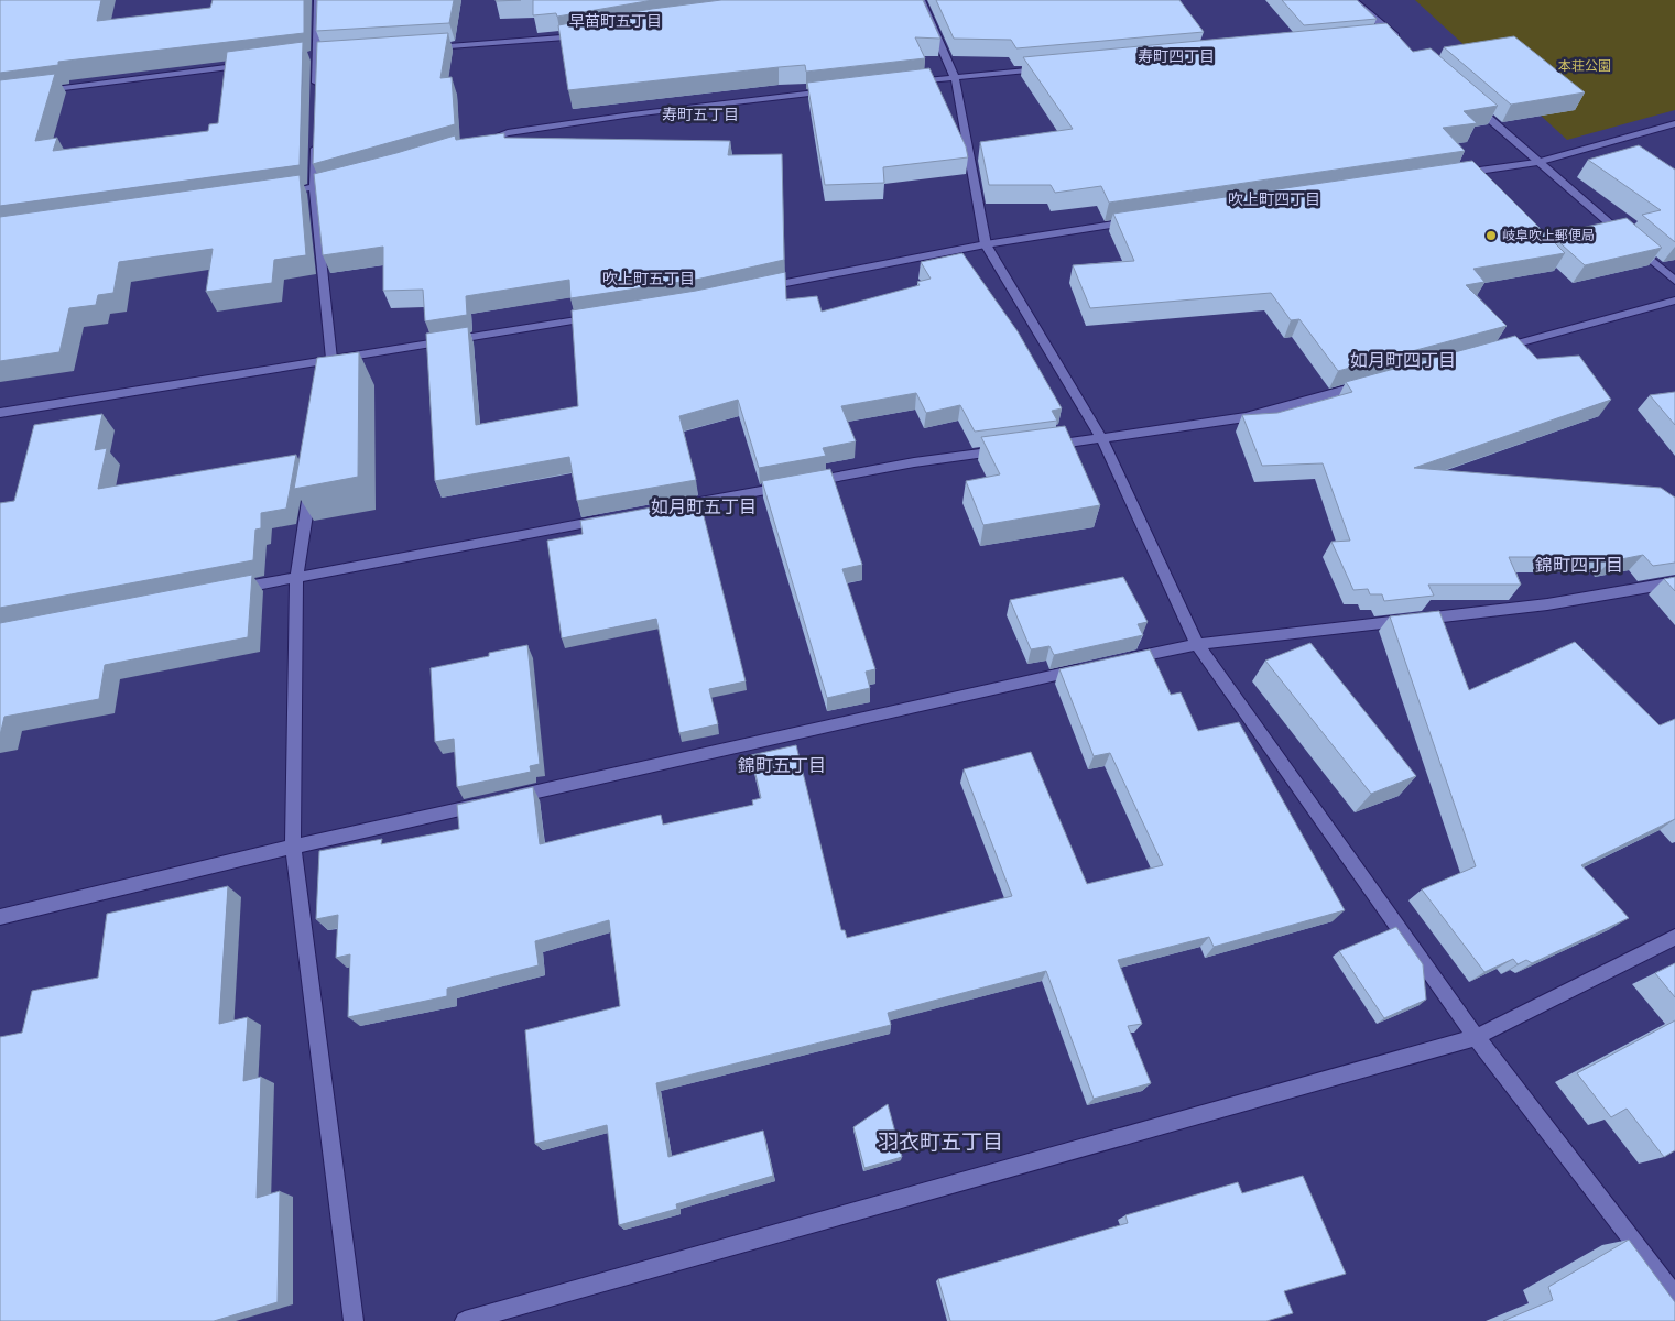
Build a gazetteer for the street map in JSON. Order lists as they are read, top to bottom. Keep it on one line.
{"districts":["早苗町五丁目","寿町四丁目","寿町五丁目","吹上町四丁目","吹上町五丁目","如月町四丁目","如月町五丁目","錦町四丁目","錦町五丁目","羽衣町五丁目"],"parks":["本荘公園"],"places":["岐阜吹上郵便局"]}
